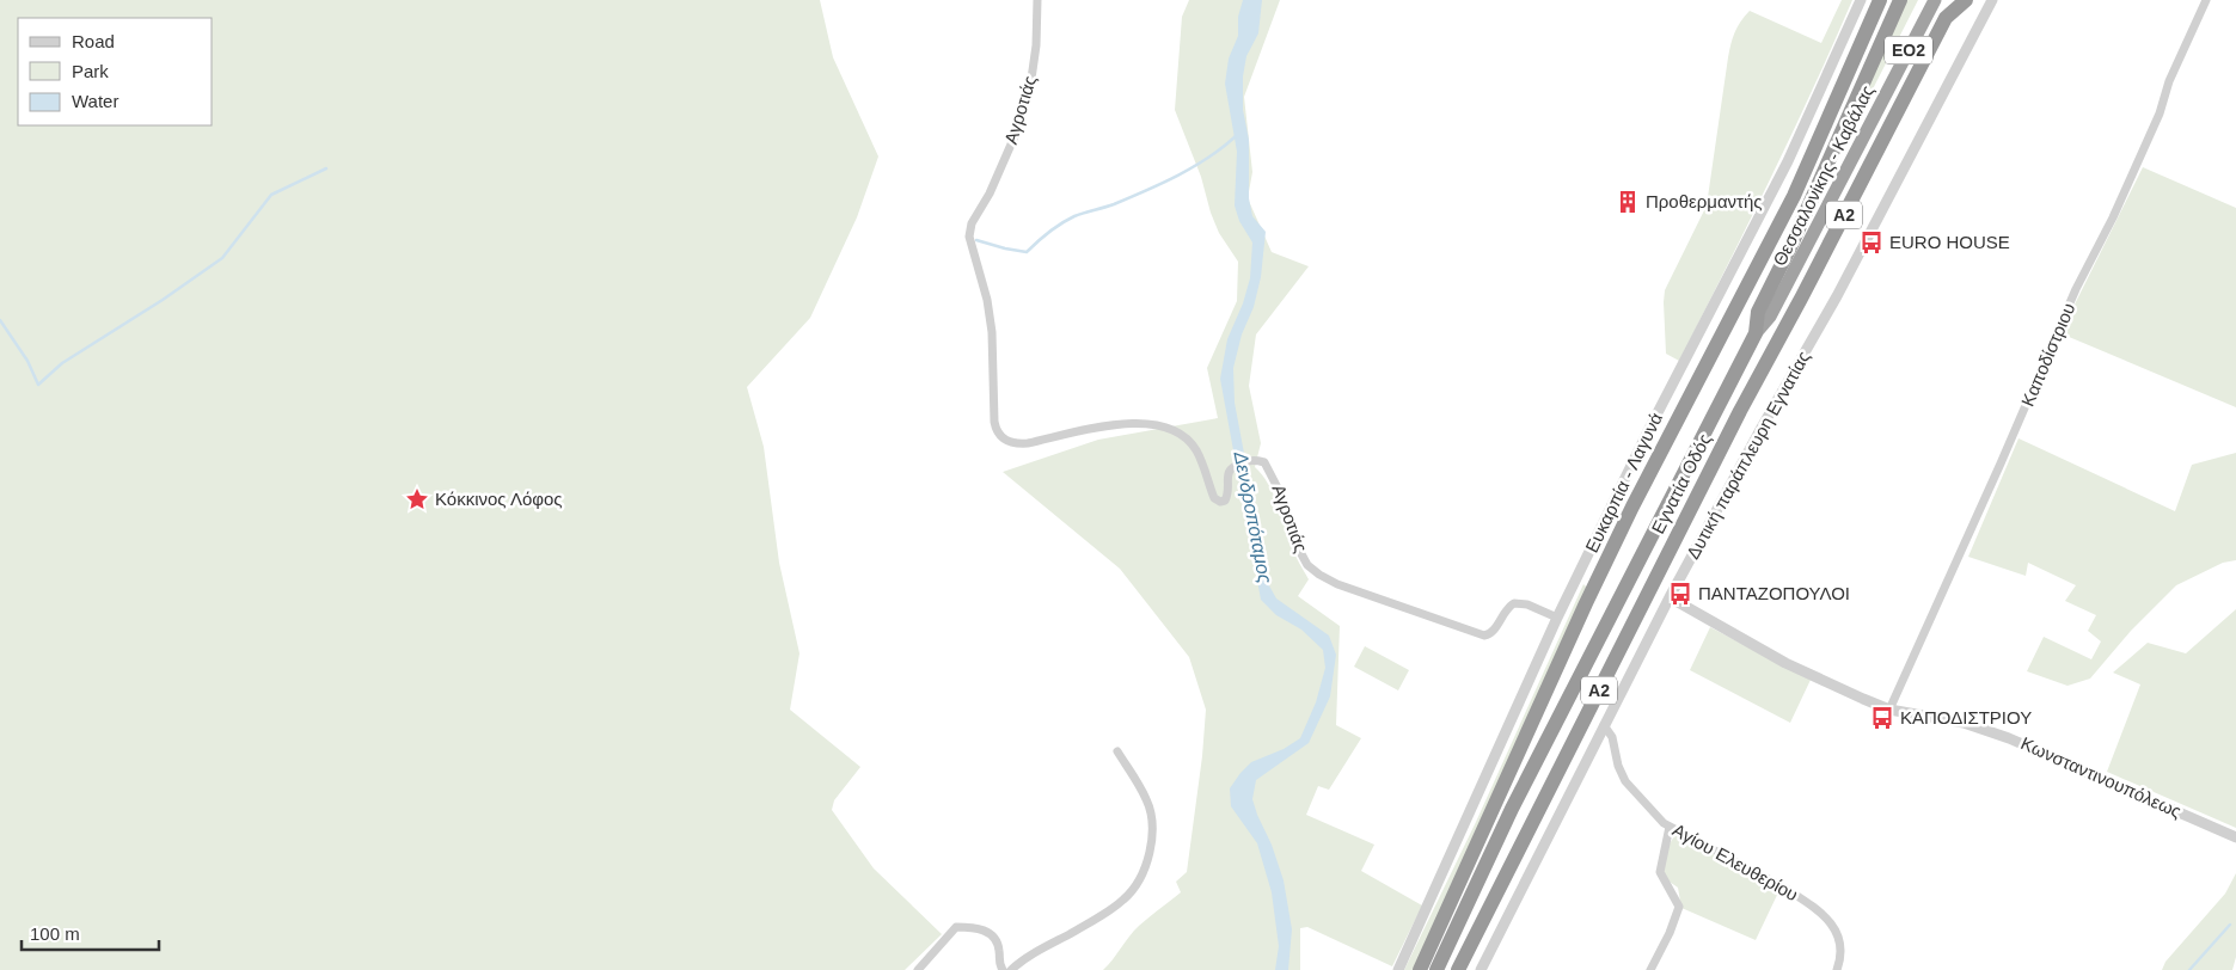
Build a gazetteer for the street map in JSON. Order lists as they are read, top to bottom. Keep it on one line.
{"streets":{"highway":["ΕΟ2","Θεσσαλονίκης - Καβάλας","Α2","Εγνατία Οδός"],"street":["Αγροτιάς","Καποδίστριου","Δυτική παράπλευρη Εγνατίας","Ευκαρπία - Λαγυνά","Κωνσταντινουπόλεως","Αγίου Ελευθερίου"]},"crossings":[["ΕΟ2","Α2"],["ΕΟ2","Εγνατία Οδός"],["Αγροτιάς","Ευκαρπία - Λαγυνά"],["Θεσσαλονίκης - Καβάλας","Α2"],["Θεσσαλονίκης - Καβάλας","Εγνατία Οδός"],["Α2","Εγνατία Οδός"],["Καποδίστριου","Κωνσταντινουπόλεως"],["Δυτική παράπλευρη Εγνατίας","Κωνσταντινουπόλεως"],["Δυτική παράπλευρη Εγνατίας","Αγίου Ελευθερίου"]],"water":["Δενδροπόταμος"],"places":{"building":["Προθερμαντής"],"bus stop":["EURO HOUSE","ΠΑΝΤΑΖΟΠΟΥΛΟΙ","ΚΑΠΟΔΙΣΤΡΙΟΥ"],"place":["Κόκκινος Λόφος"]},"legend":["Road","Park","Water"],"scale_bar":"100 m"}
